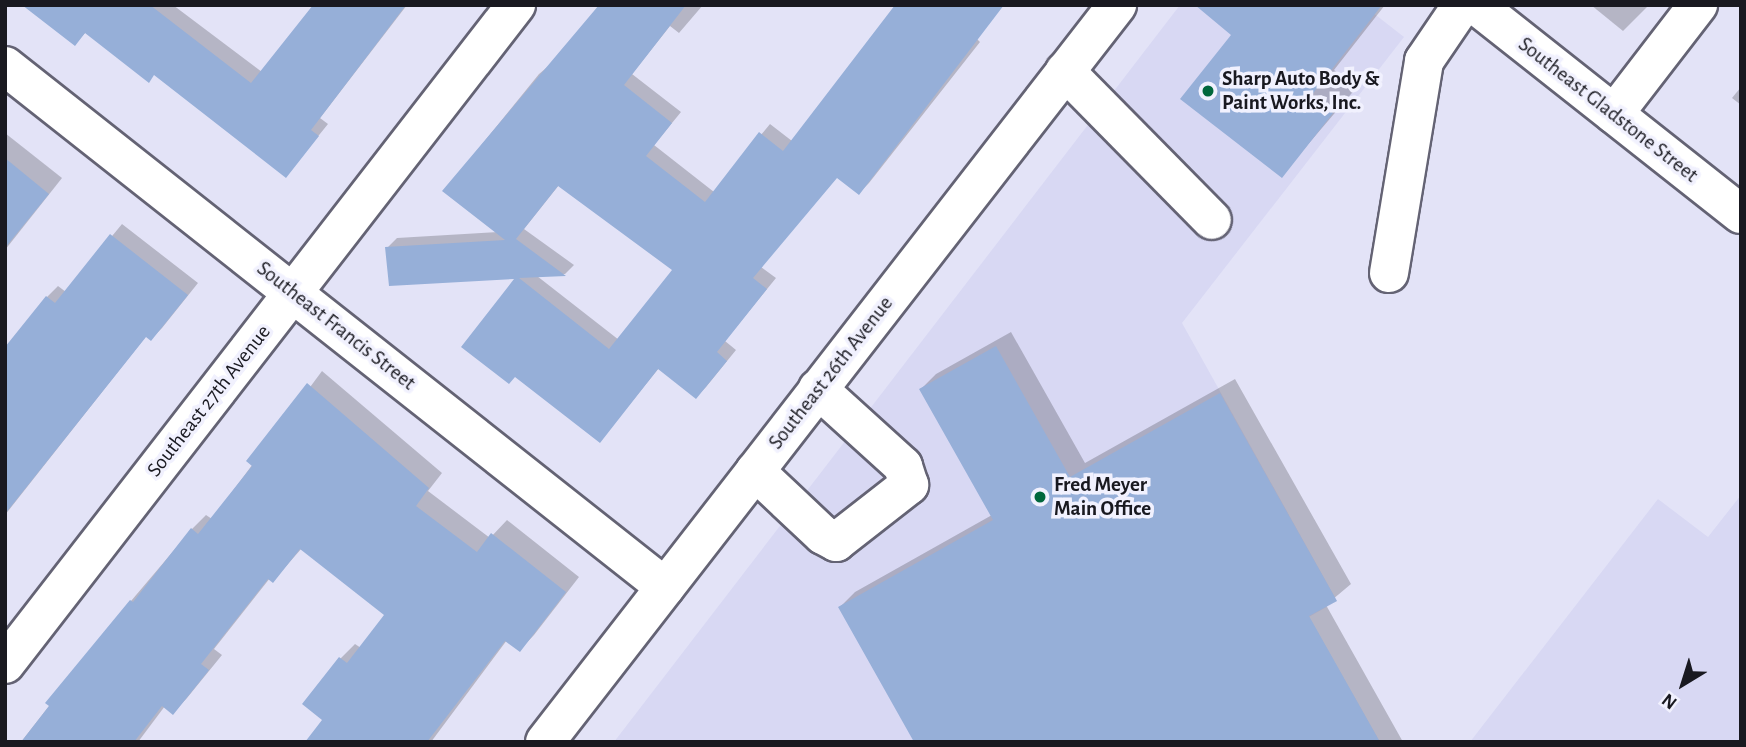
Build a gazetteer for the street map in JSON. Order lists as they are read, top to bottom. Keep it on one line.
{"streets":{"street":["Southeast Gladstone Street","Southeast Francis Street","Southeast 26th Avenue","Southeast 27th Avenue"]},"crossings":[["Southeast Francis Street","Southeast 26th Avenue"],["Southeast Francis Street","Southeast 27th Avenue"]],"places":["Sharp Auto Body & Paint Works, Inc.","Fred Meyer Main Office"],"north":"bottom left"}
